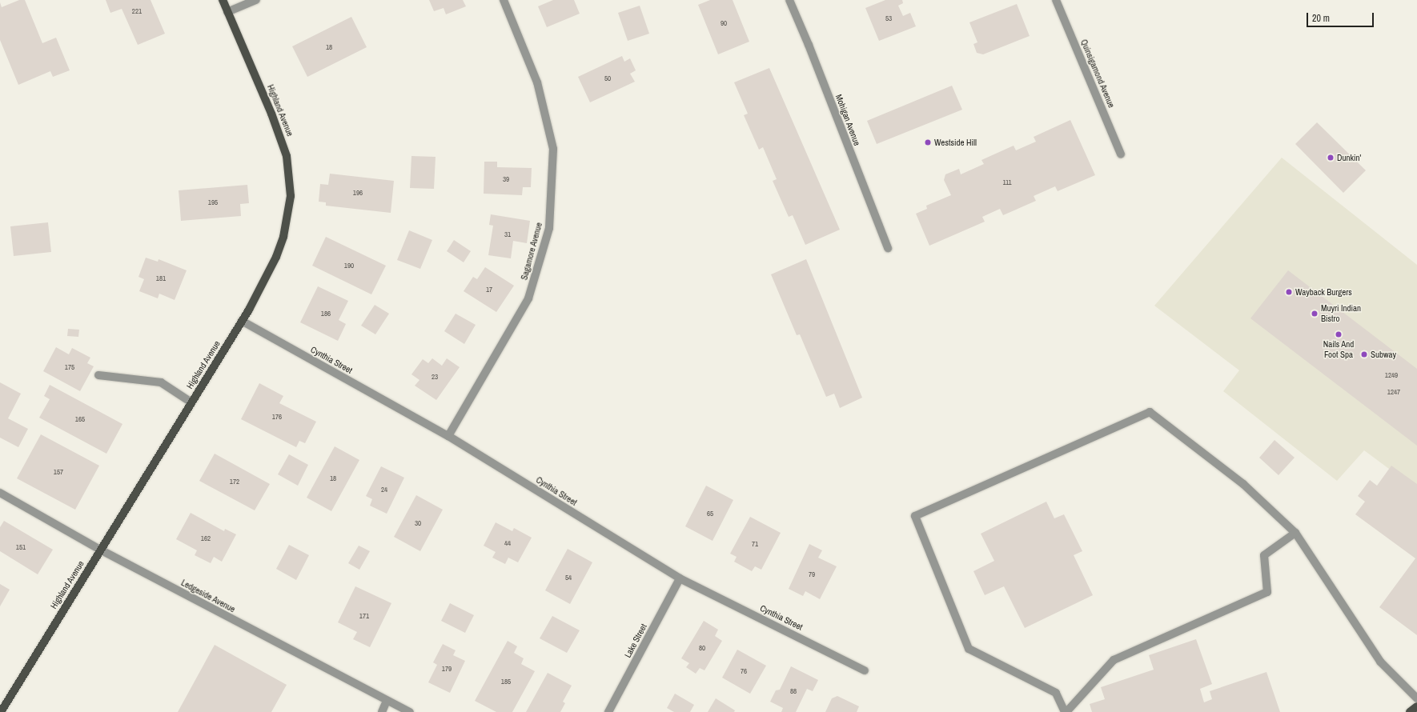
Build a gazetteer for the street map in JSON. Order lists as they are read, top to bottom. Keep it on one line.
{"streets":{"main road":["Highland Avenue"],"street":["Quinsigamond Avenue","Mohigan Avenue","Sagamore Avenue","Cynthia Street","Ledgeside Avenue","Lake Street"]},"crossings":[["Highland Avenue","Cynthia Street"],["Highland Avenue","Ledgeside Avenue"],["Sagamore Avenue","Cynthia Street"],["Cynthia Street","Lake Street"]],"places":["Westside Hill","Dunkin'","Wayback Burgers","Muyri Indian Bistro","Nails And Foot Spa","Subway"],"house_numbers":["221","53","90","18","50","39","111","196","195","31","190","181","17","186","175","1249","23","1247","176","165","157","18","172","24","65","30","162","44","71","151","79","54","171","80","179","76","185","88"],"scale_bar":"20 m"}
